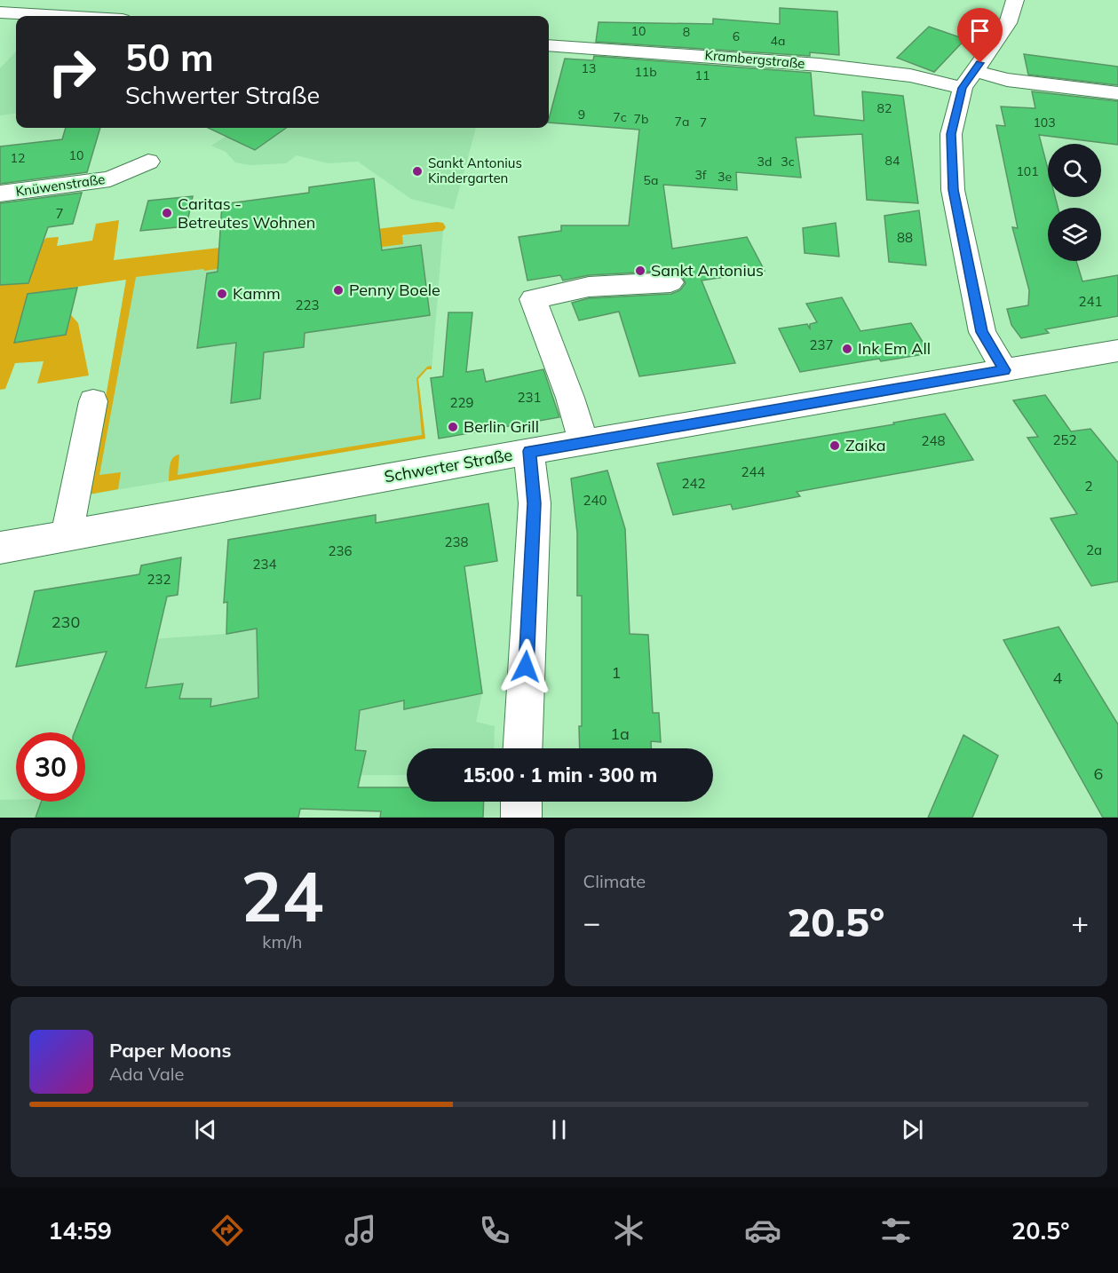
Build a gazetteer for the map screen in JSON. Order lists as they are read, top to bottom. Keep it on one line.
{"streets":{"street":["Krambergstraße","Knüwenstraße","Schwerter Straße"]},"places":["Sankt Antonius Kindergarten","Caritas - Betreutes Wohnen","Sankt Antonius","Penny Boele","Kamm","Ink Em All","Berlin Grill","Zaika"],"house_numbers":["10","8","6","4a","13","11b","11","82","9","7c","7b","7a","7","103","10","12","84","3d","3c","101","3f","3e","5a","7","88","241","223","237","231","229","252","248","244","242","2","240","238","2a","236","234","232","230","1","4","1a","6"],"page":{"turn":["50 m","Schwerter Straße"],"limit":"30","trip":"15:00 · 1 min · 300 m","tile":[["24","km/h"],"Climate"],"heat":["−","20.5°","+"],"song":["Paper Moons","Ada Vale"],"tabs":["14:59","20.5°"]}}
